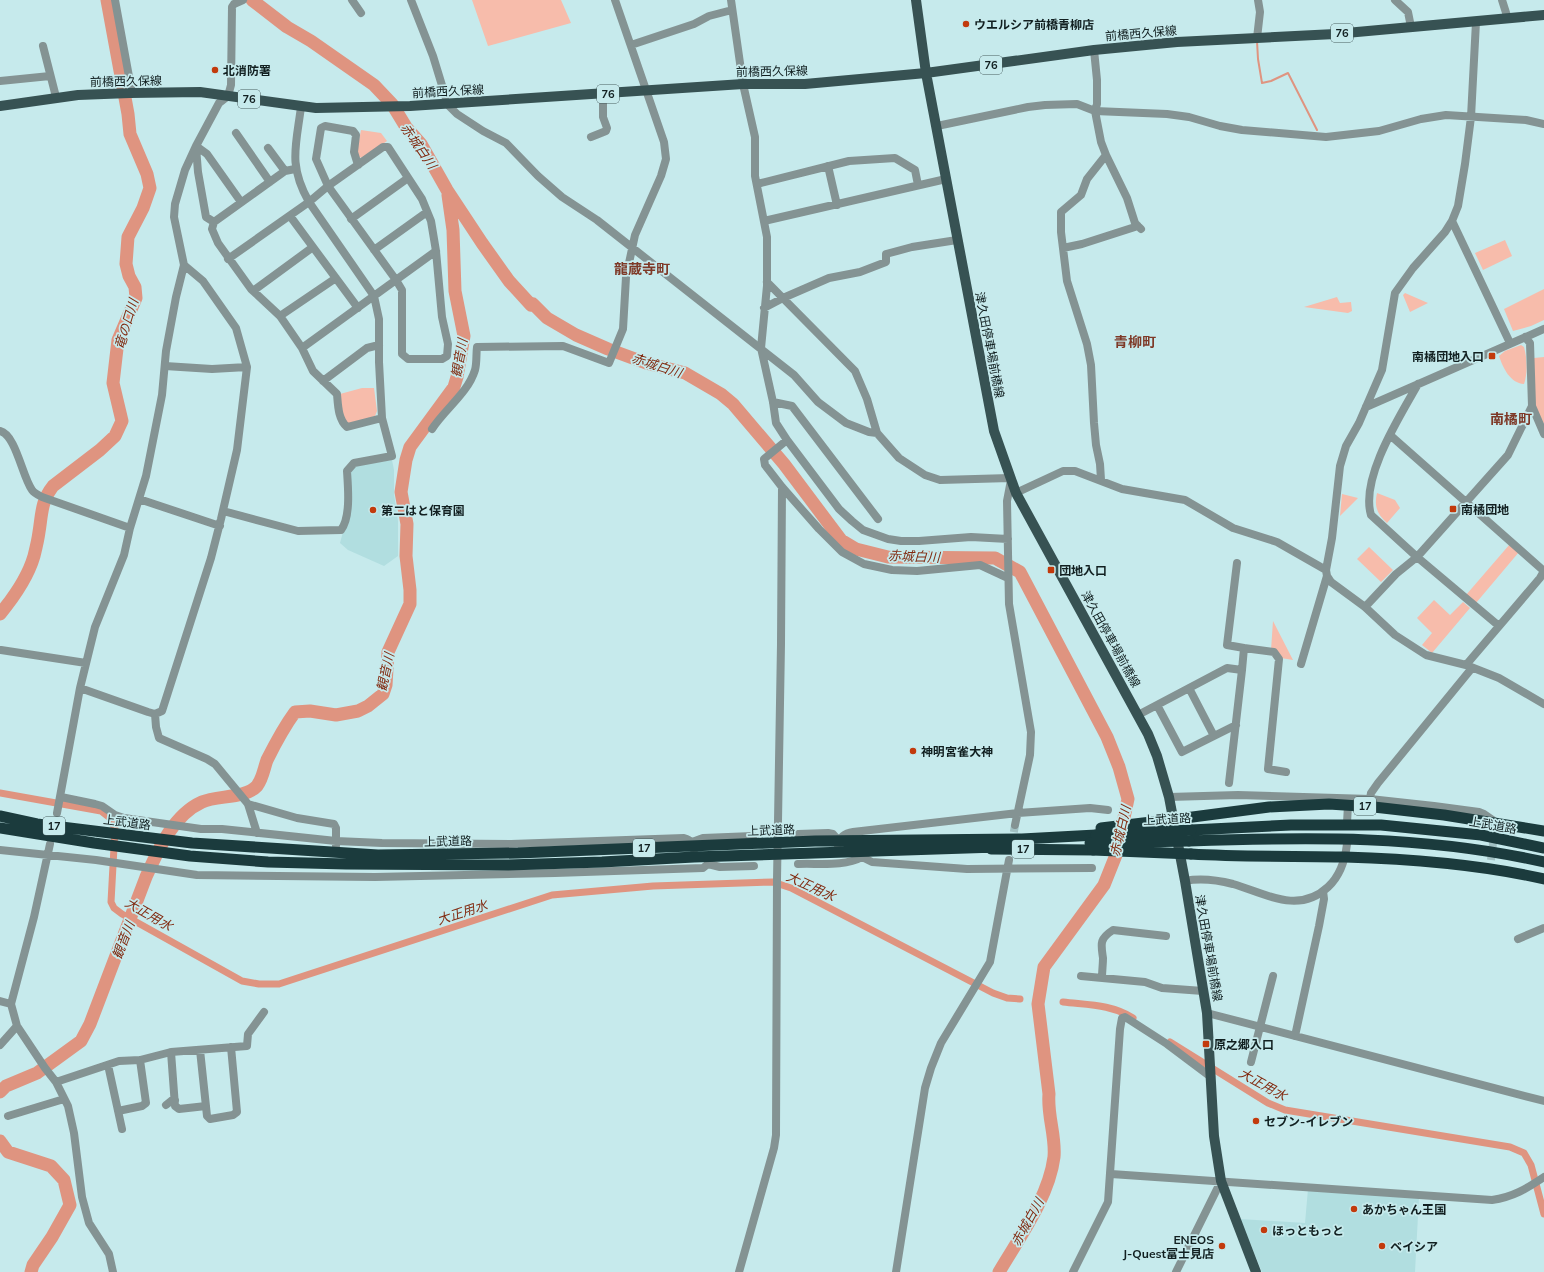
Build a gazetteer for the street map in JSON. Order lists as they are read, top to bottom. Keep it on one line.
{"streets":{"highway":["17","上武道路"],"main road":["前橋西久保線","76","津久田停車場前橋線"]},"crossings":[["前橋西久保線","津久田停車場前橋線"],["17","上武道路"]],"districts":["龍蔵寺町","青柳町","南橘町"],"water":["赤城白川","竜の口川","観音川","大正用水"],"places":{"other":["ウエルシア前橋青柳店","北消防署","第二はと保育園","神明宮雀大神","セブン-イレブン","あかちゃん王国","ほっともっと","ENEOS J-Quest富士見店","ベイシア"],"transit":["南橘団地入口","南橘団地","団地入口","原之郷入口"]}}
